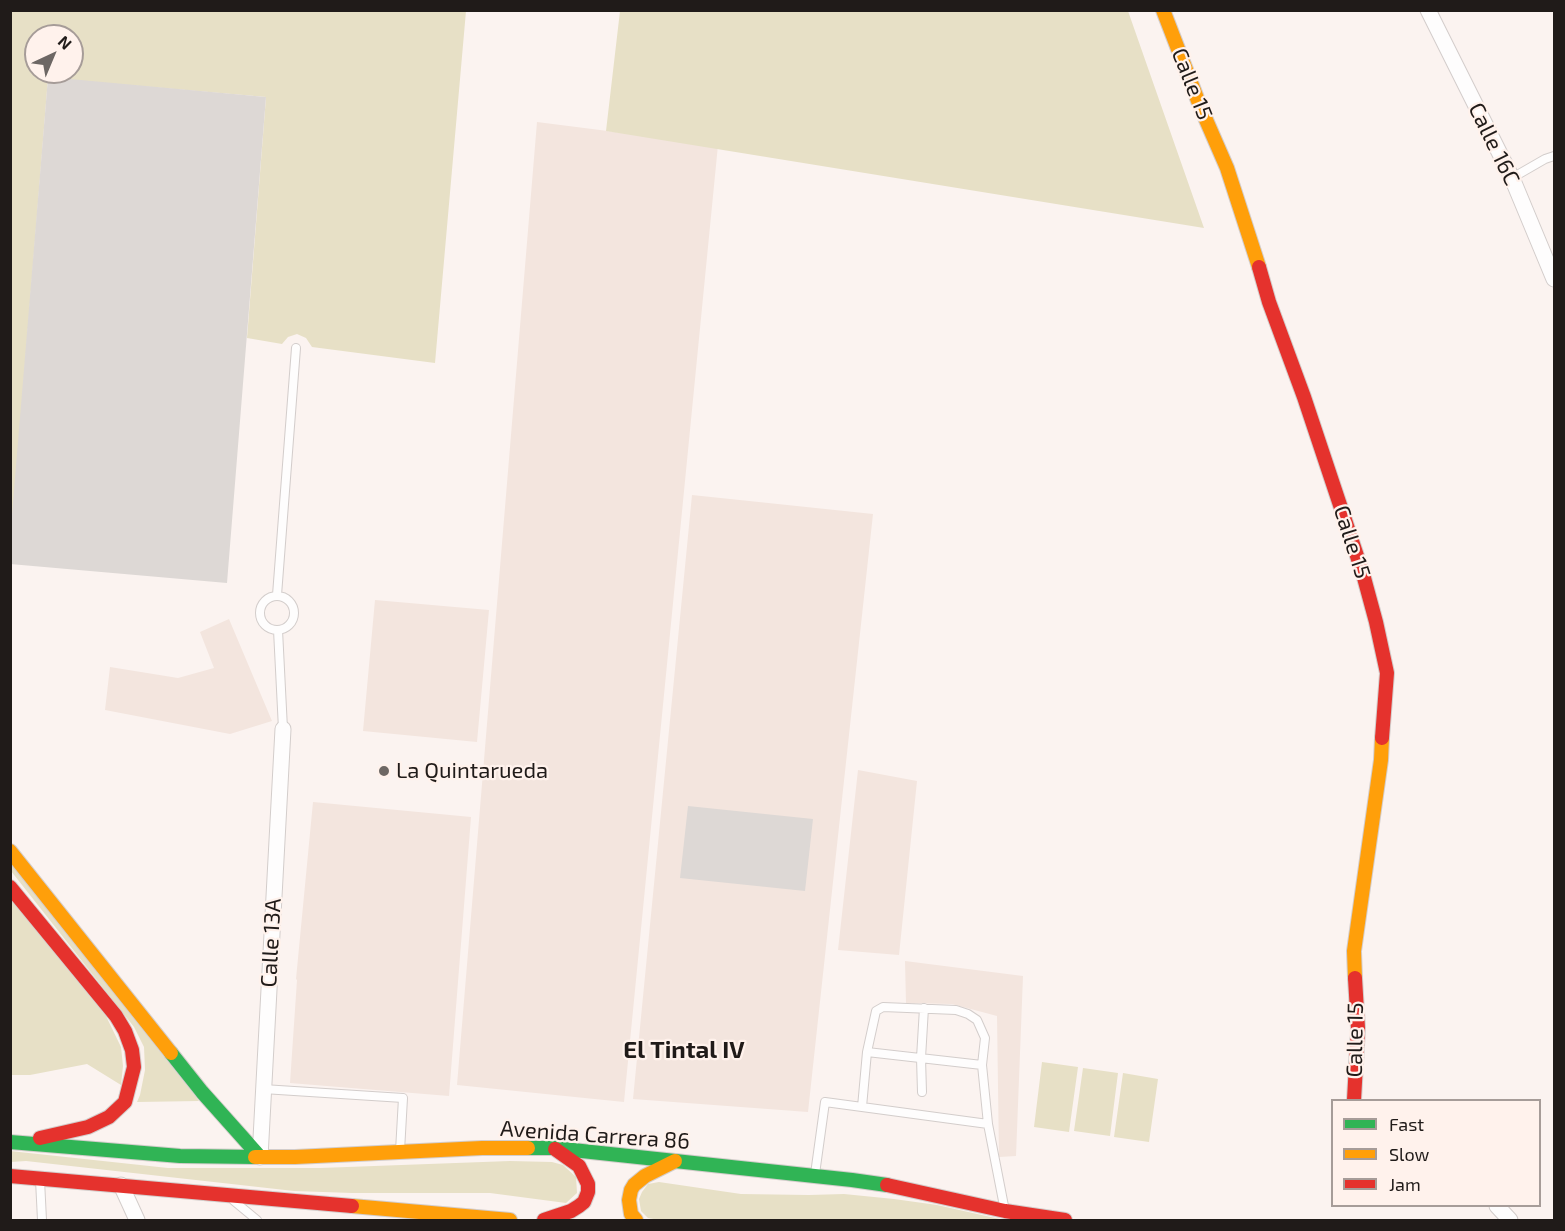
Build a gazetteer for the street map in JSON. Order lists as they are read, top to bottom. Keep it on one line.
{"streets":{"main road":["Calle 15","Avenida Carrera 86"],"street":["Calle 16C","Calle 13A"]},"crossings":[["Calle 13A","Avenida Carrera 86"]],"districts":["El Tintal IV"],"places":["La Quintarueda"],"legend":["Fast","Slow","Jam"],"north":"top right"}
